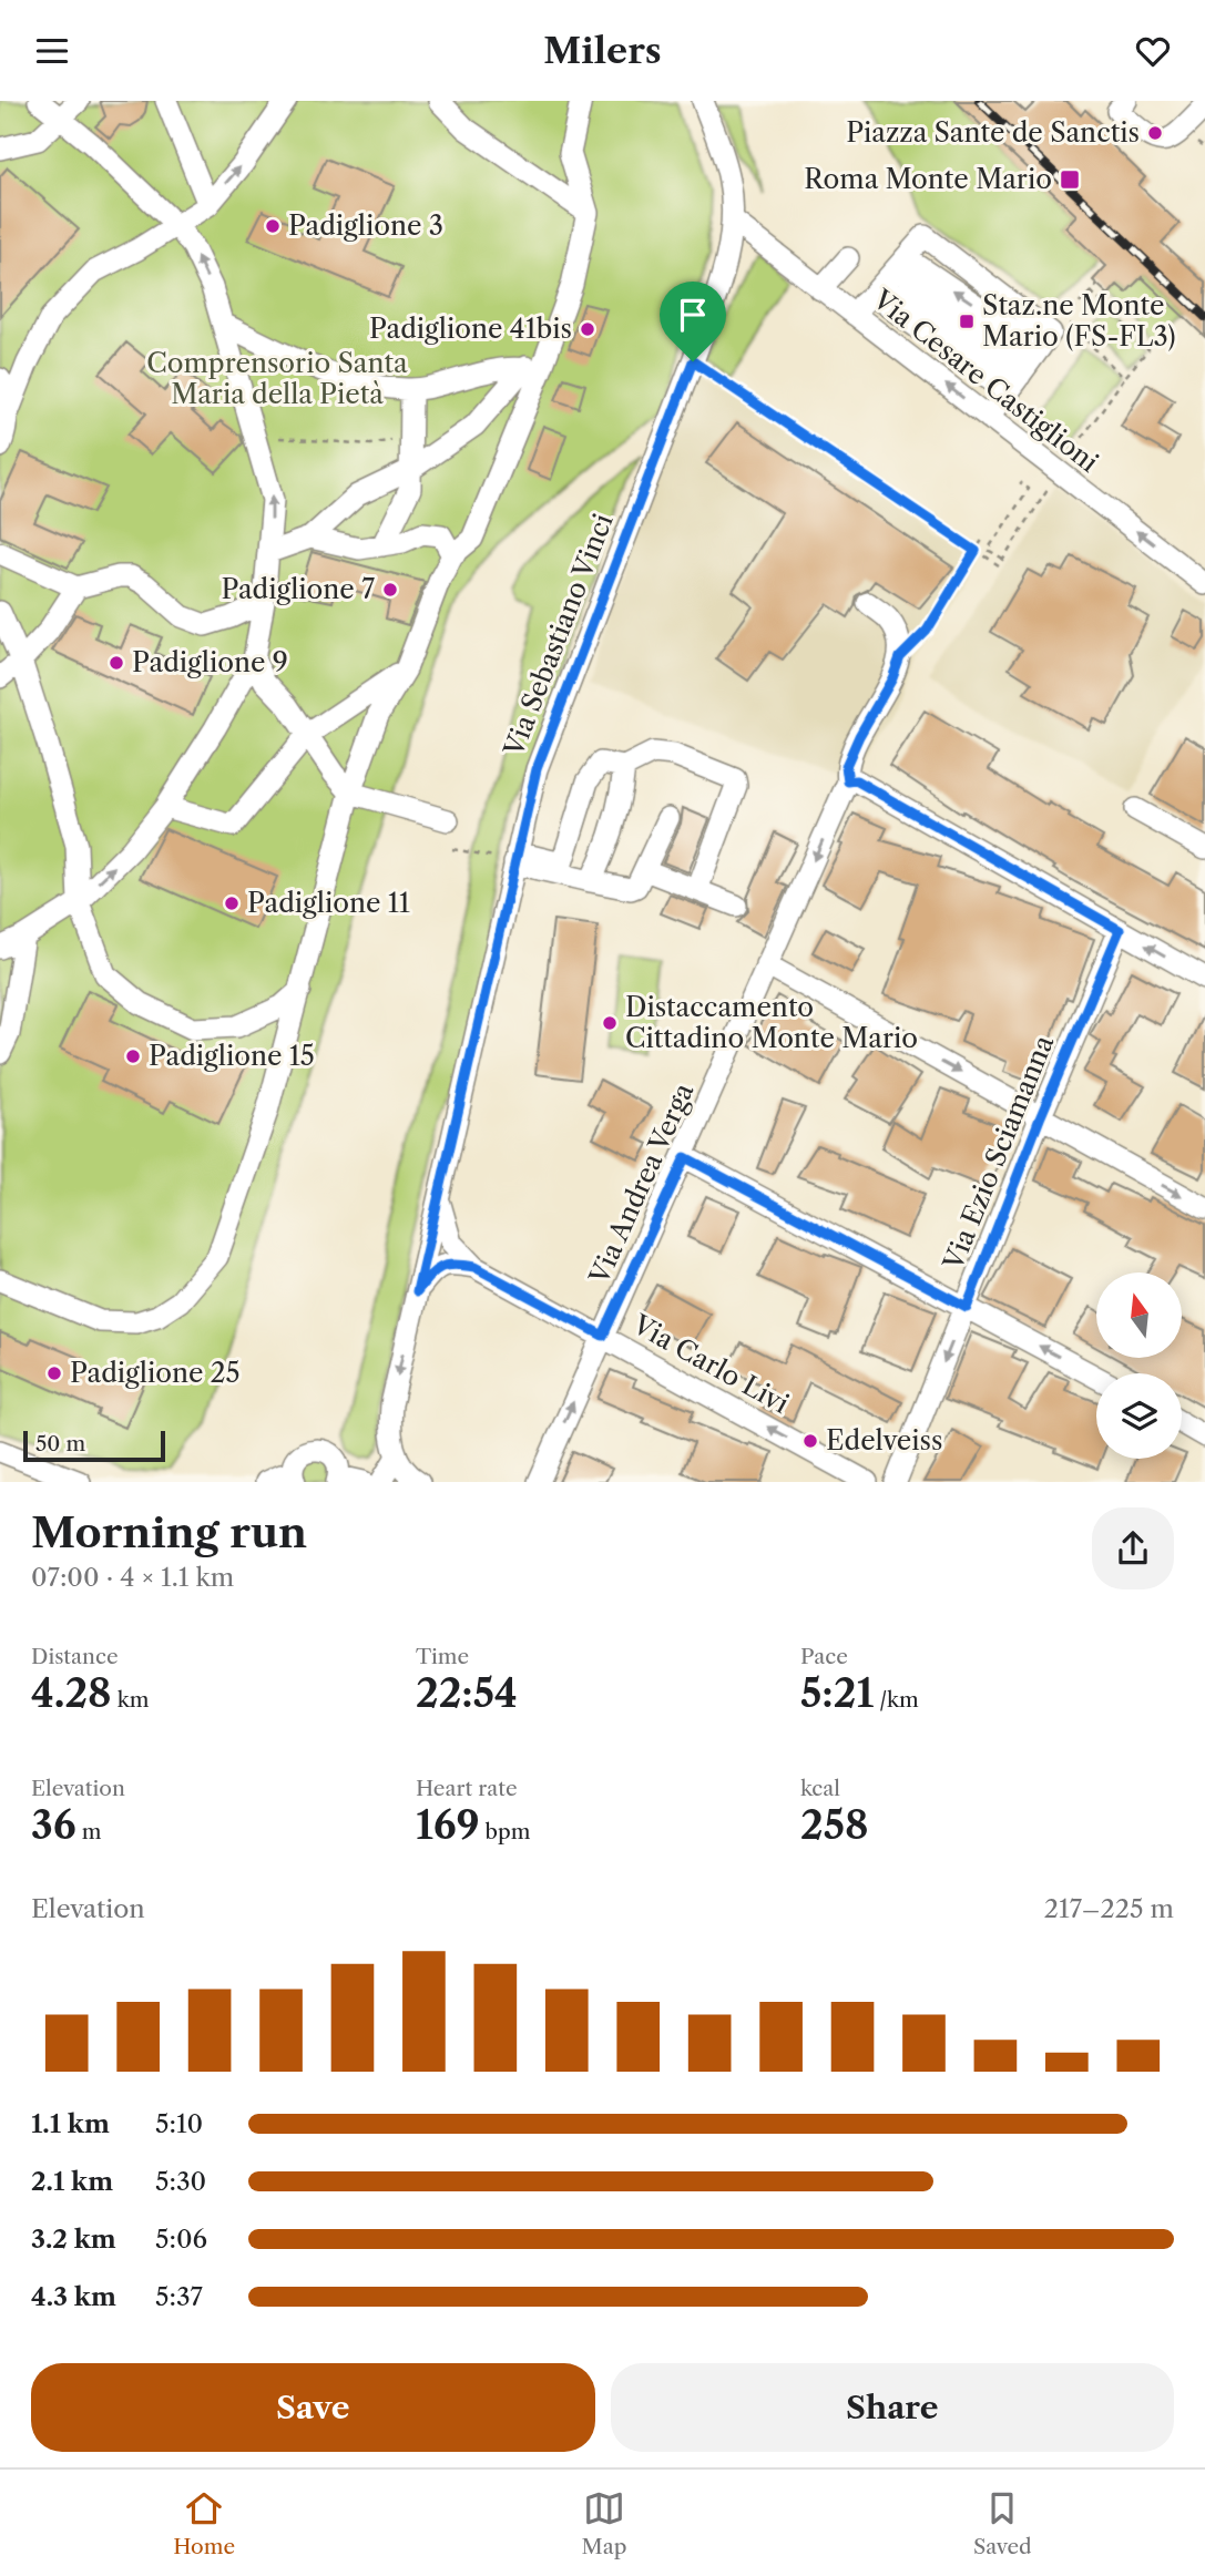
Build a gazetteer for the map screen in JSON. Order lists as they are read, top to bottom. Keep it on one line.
{"streets":{"street":["Via Cesare Castiglioni","Via Sebastiano Vinci","Via Ezio Sciamanna","Via Andrea Verga","Via Carlo Livi"]},"crossings":[["Via Cesare Castiglioni","Via Sebastiano Vinci"],["Via Sebastiano Vinci","Via Carlo Livi"],["Via Andrea Verga","Via Carlo Livi"]],"one_way":["Via Carlo Livi"],"parks":["Comprensorio Santa Maria della Pietà"],"places":{"other":["Piazza Sante de Sanctis","Padiglione 3","Padiglione 41bis","Padiglione 7","Padiglione 9","Padiglione 11","Distaccamento Cittadino Monte Mario","Padiglione 15","Padiglione 25","Edelveiss"],"transit":["Roma Monte Mario","Staz.ne Monte Mario (FS-FL3)"]},"scale_bar":"50 m","north":"top","page":{"header":"Milers","scale":"50 m","heading":["Morning run","07:00 · 4 × 1.1 km"],"stats":[["Distance","4.28 km"],["Time","22:54"],["Pace","5:21 /km"],["Elevation","36 m"],["Heart rate","169 bpm"],["kcal","258"]],"chart":["Elevation","217–225 m"],"list":[{"name":"1.1 km","note":"5:10"},{"name":"2.1 km","note":"5:30"},{"name":"3.2 km","note":"5:06"},{"name":"4.3 km","note":"5:37"}],"buttons":["Save","Share"],"tabs":["Home","Map","Saved"]}}
